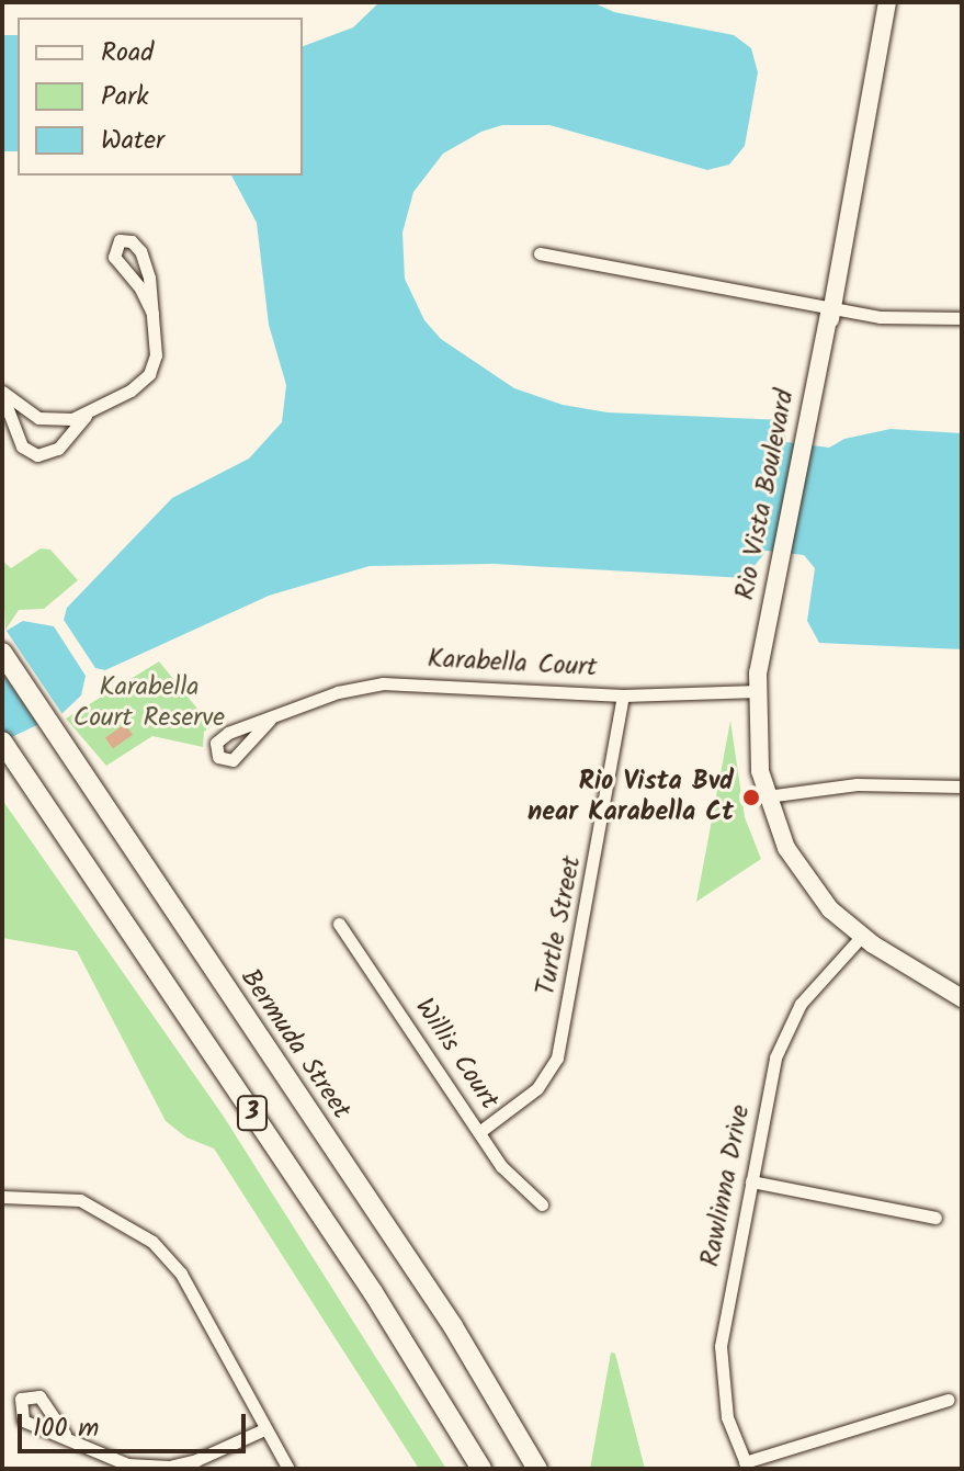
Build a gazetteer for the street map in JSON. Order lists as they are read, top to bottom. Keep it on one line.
{"streets":{"main road":["Bermuda Street","3"],"street":["Rio Vista Boulevard","Karabella Court","Turtle Street","Willis Court","Rawlinna Drive"]},"crossings":[["Rio Vista Boulevard","Karabella Court"],["Rio Vista Boulevard","Rawlinna Drive"],["Karabella Court","Turtle Street"],["Turtle Street","Willis Court"]],"parks":["Karabella Court Reserve"],"places":["Rio Vista Bvd near Karabella Ct"],"legend":["Road","Park","Water"],"scale_bar":"100 m"}
